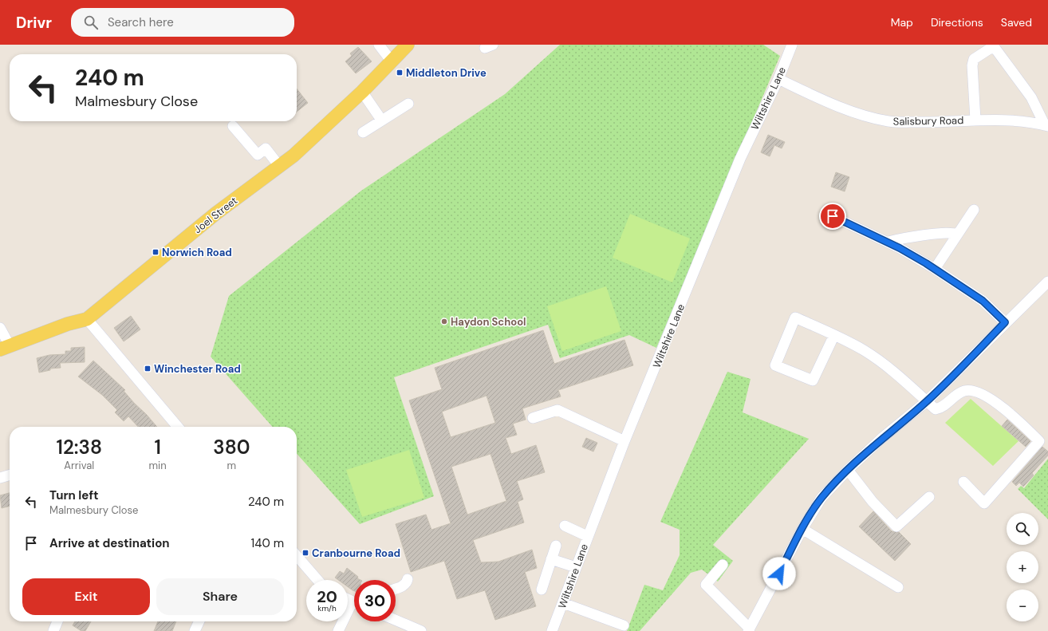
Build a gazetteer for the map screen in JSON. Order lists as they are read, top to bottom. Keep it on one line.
{"streets":{"main road":["Joel Street"],"street":["Wiltshire Lane","Salisbury Road"]},"crossings":[["Wiltshire Lane","Salisbury Road"]],"places":{"transit":["Middleton Drive","Norwich Road","Winchester Road","Cranbourne Road"],"other":["Haydon School"]},"page":{"header":"Drivr","search":"Search here","nav":["Map","Directions","Saved"],"turn":["240 m","Malmesbury Close"],"eta":["12:38","Arrival","1","min","380","m"],"list":[{"name":"Turn left","note":"Malmesbury Close","value":"240 m"},{"name":"Arrive at destination","value":"140 m"}],"map_buttons":["+","−"],"buttons":["Exit","Share"],"speed":"20 km/h","limit":"30"}}
